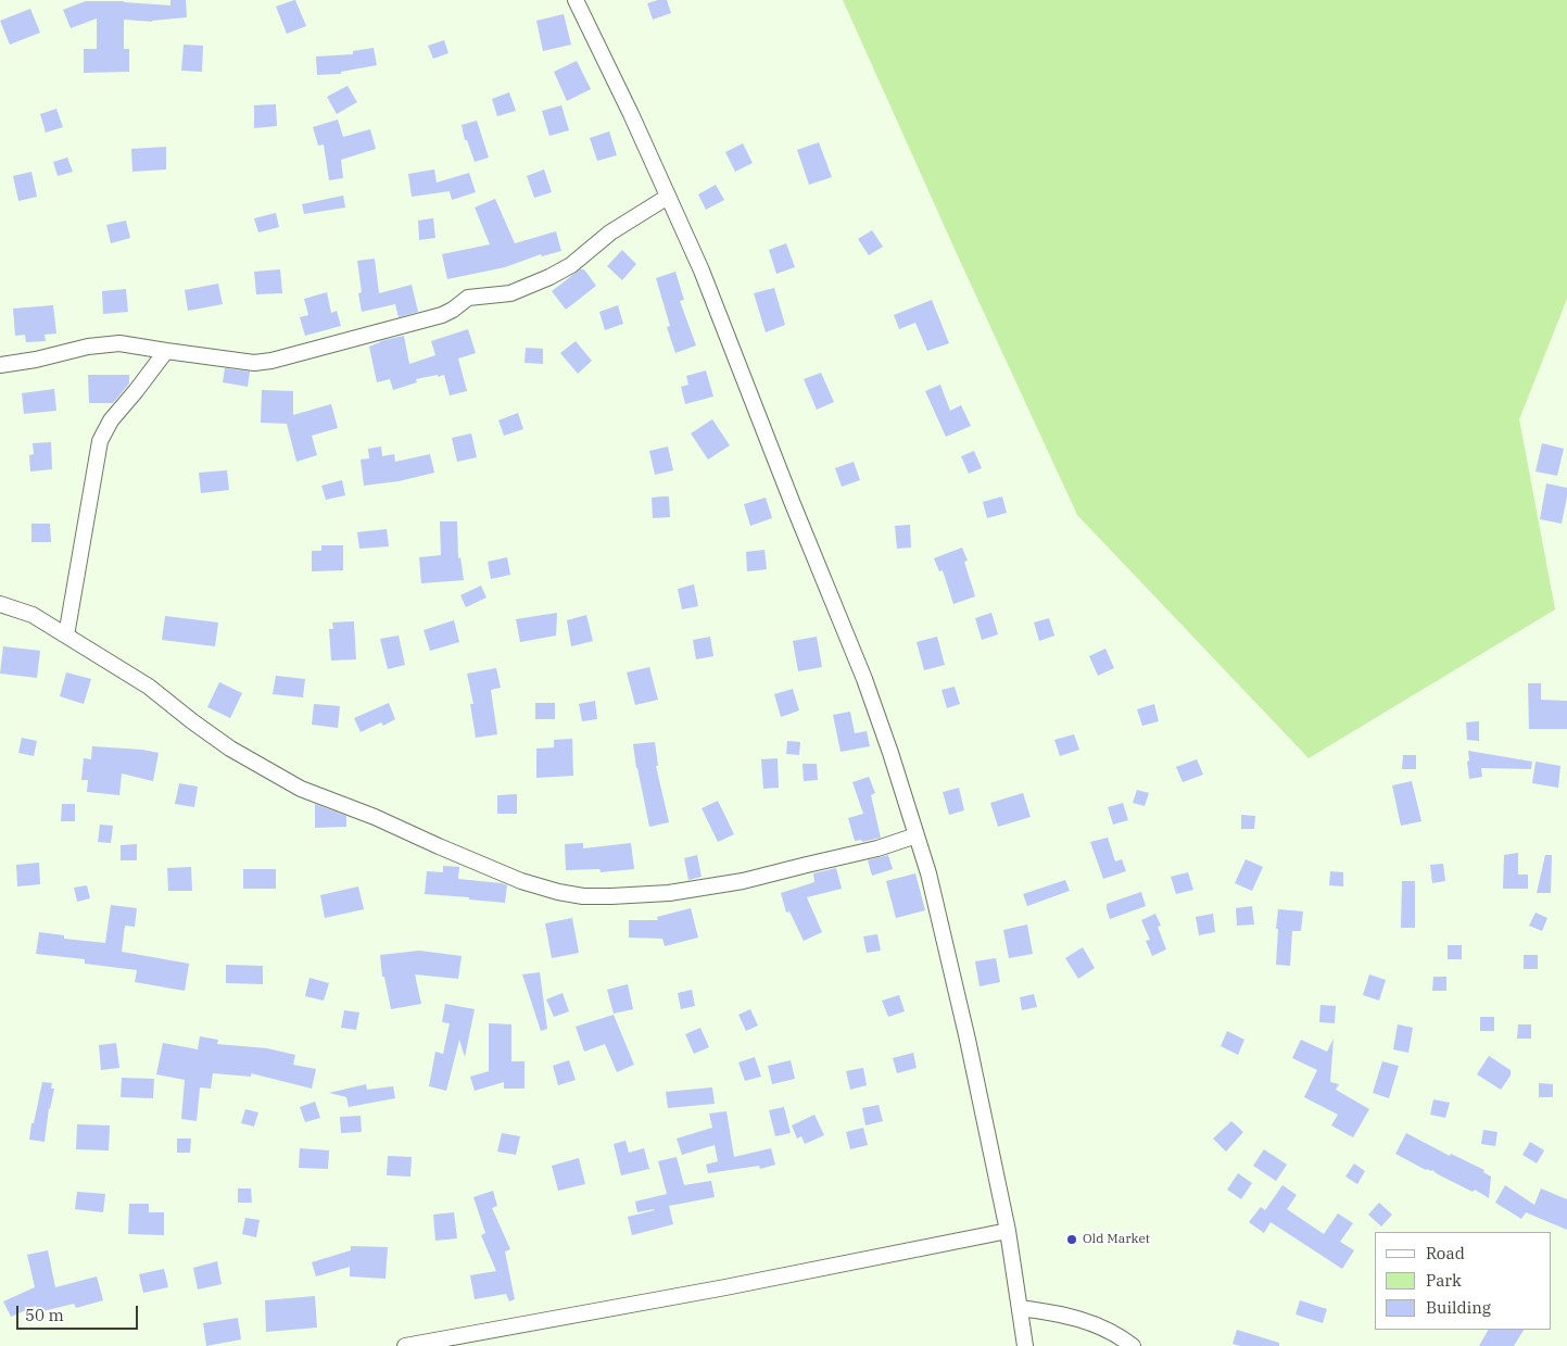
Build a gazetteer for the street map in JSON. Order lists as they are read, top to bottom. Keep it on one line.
{"places":["Old Market"],"legend":["Road","Park","Building"],"scale_bar":"50 m"}
